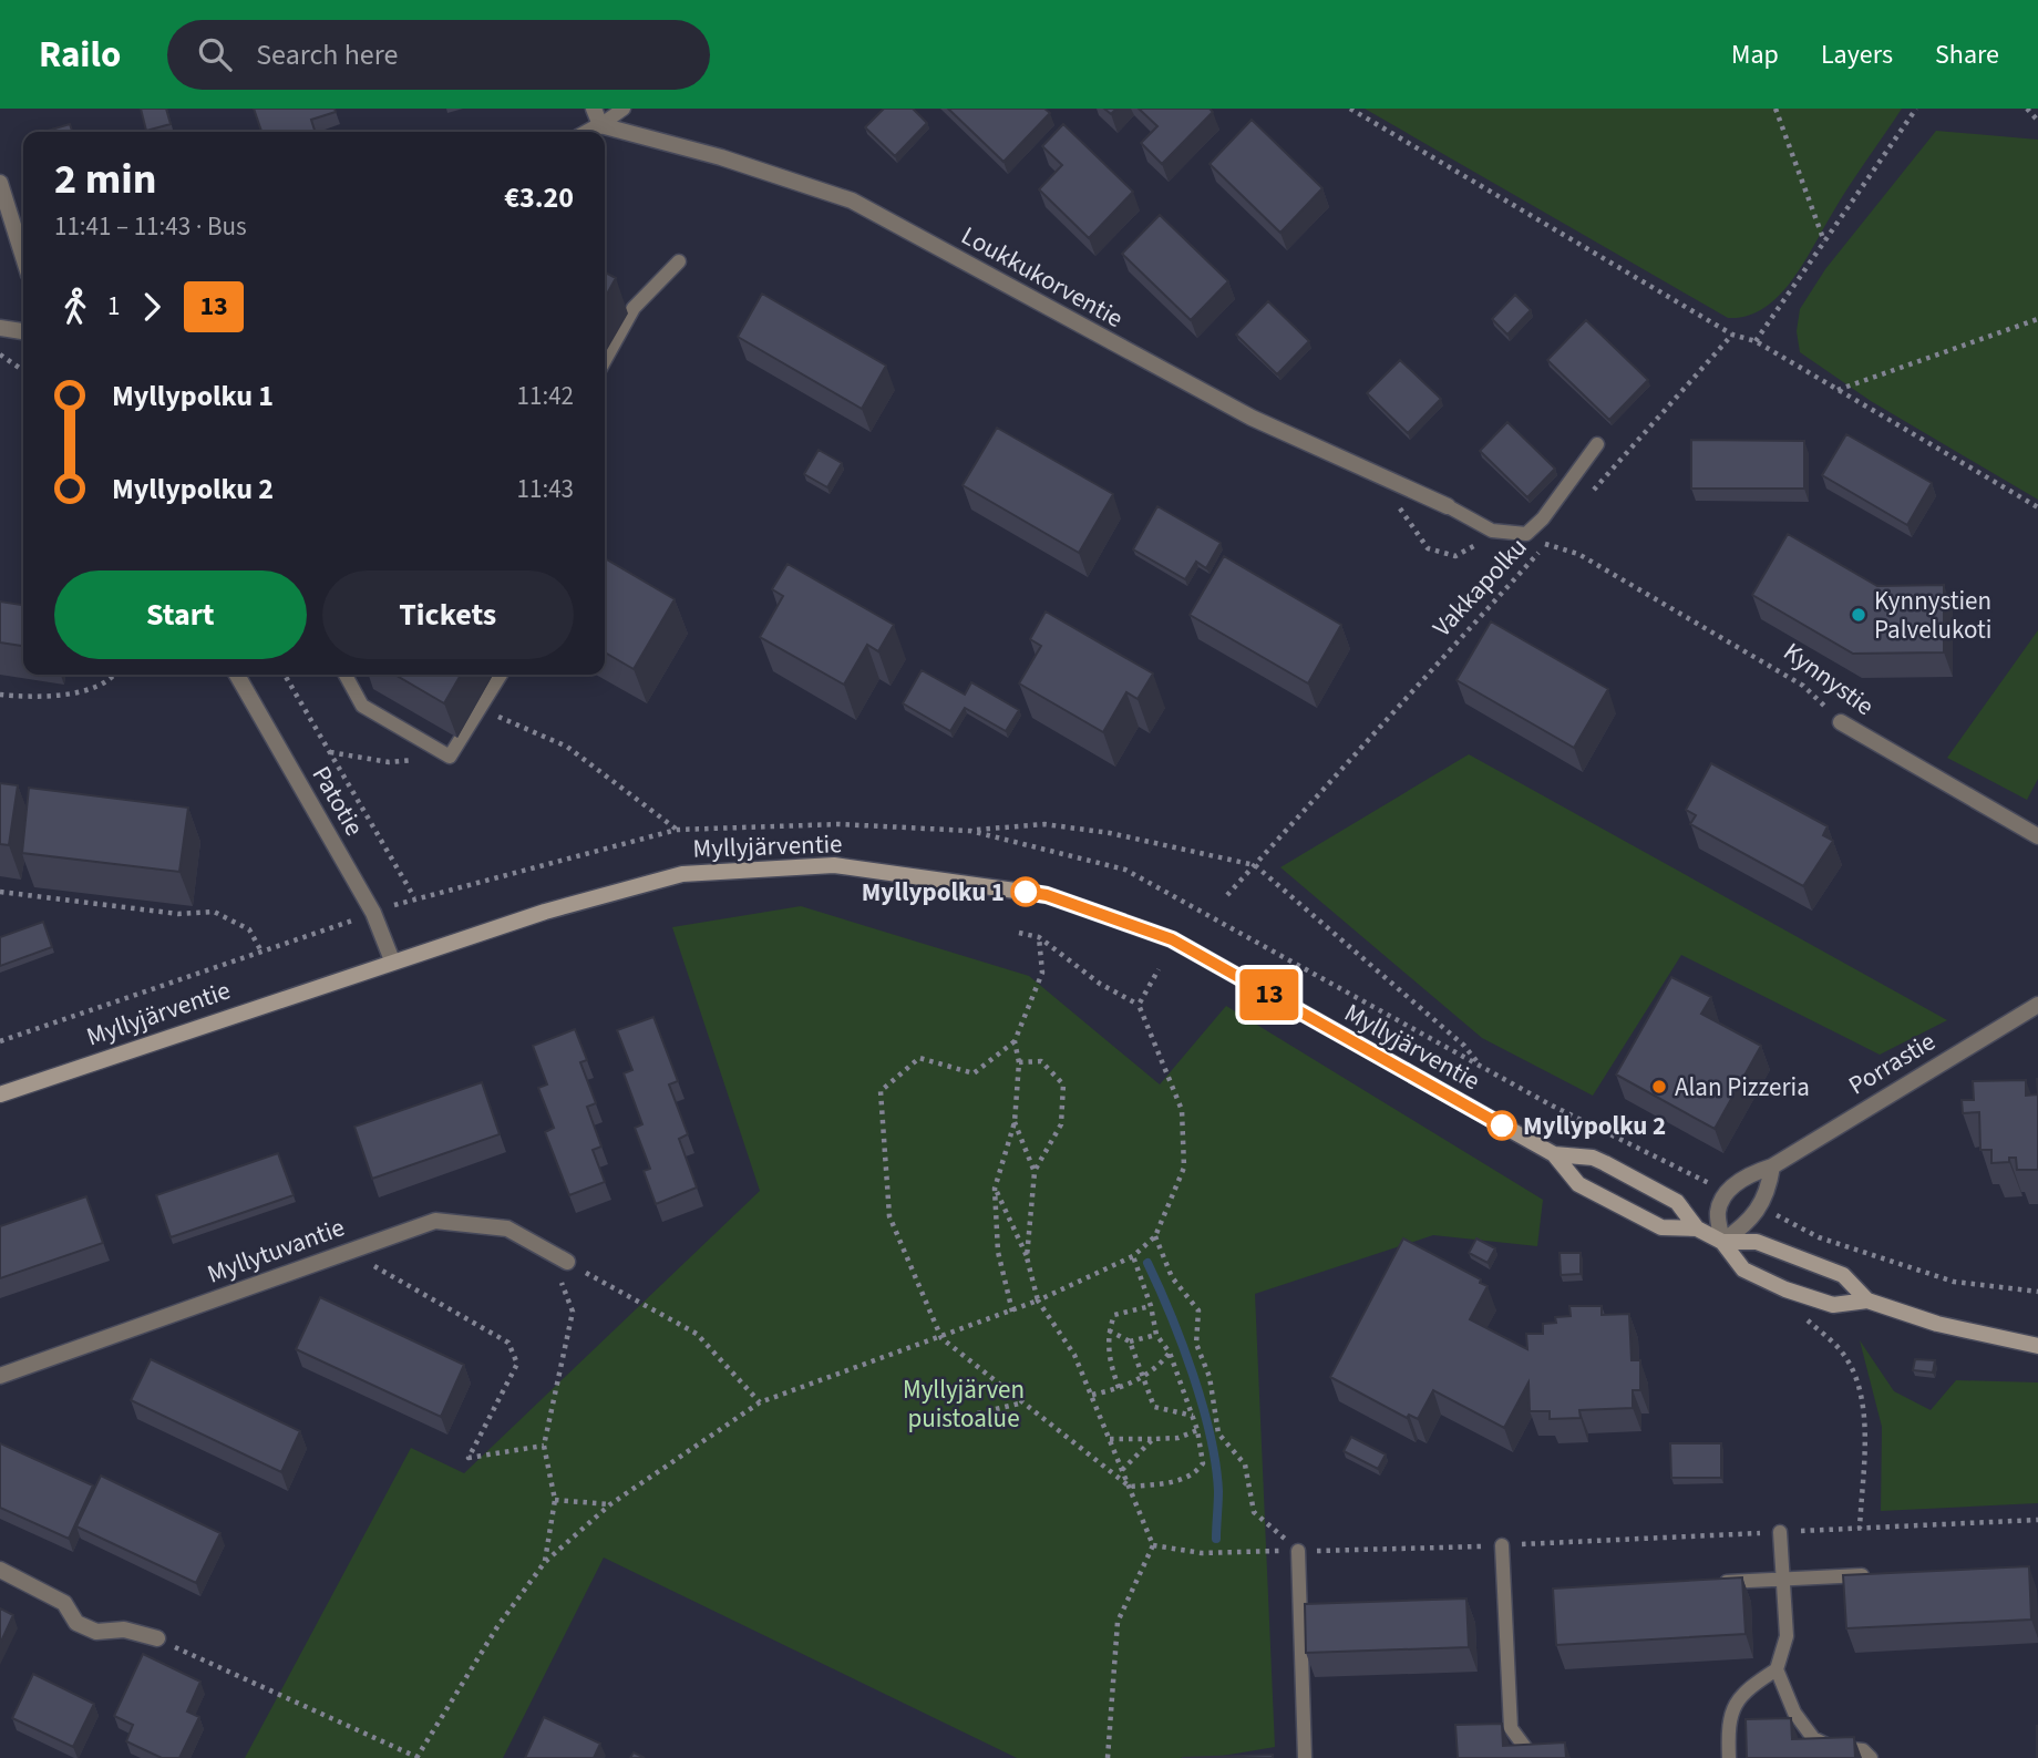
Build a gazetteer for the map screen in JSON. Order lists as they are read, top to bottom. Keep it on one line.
{"streets":{"main road":["Myllyjärventie"],"street":["Loukkukorventie","Kynnystie","Patotie","Porrastie","Myllytuvantie"],"path":["Vakkapolku"]},"crossings":[["Vakkapolku","Kynnystie"],["Patotie","Myllyjärventie"]],"parks":["Myllyjärven puistoalue"],"places":["Kynnystien Palvelukoti","Myllypolku 1","Alan Pizzeria","Myllypolku 2"],"lines":["bus line 13"],"page":{"header":"Railo","search":"Search here","nav":["Map","Layers","Share"],"on_map":"13","heading":["2 min","11:41 – 11:43 · Bus","€3.20"],"legs":["1","13"],"list":[{"name":"Myllypolku 1","value":"11:42"},{"name":"Myllypolku 2","value":"11:43"}],"buttons":["Start","Tickets"]}}
